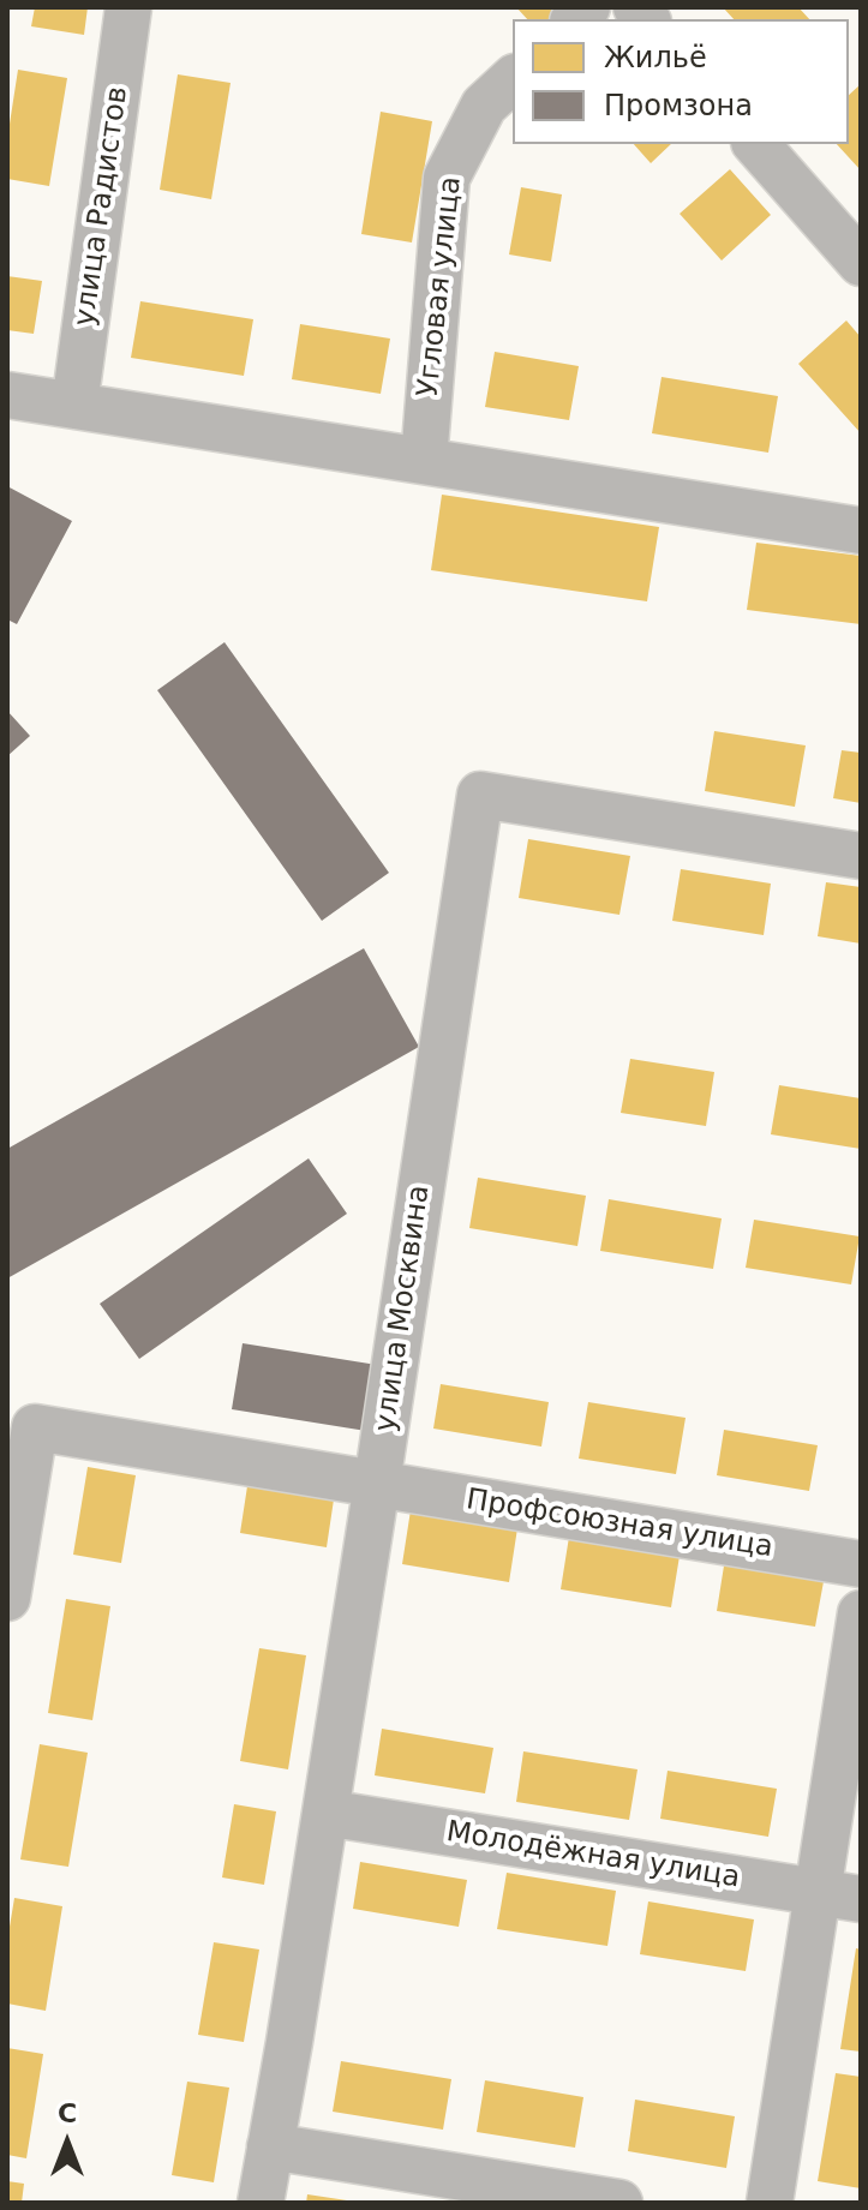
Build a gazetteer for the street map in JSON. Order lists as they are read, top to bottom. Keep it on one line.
{"streets":{"street":["улица Радистов","Угловая улица","улица Москвина","Профсоюзная улица","Молодёжная улица"]},"crossings":[["улица Москвина","Профсоюзная улица"],["улица Москвина","Молодёжная улица"]],"legend":["Жильё","Промзона"],"north":"top"}
